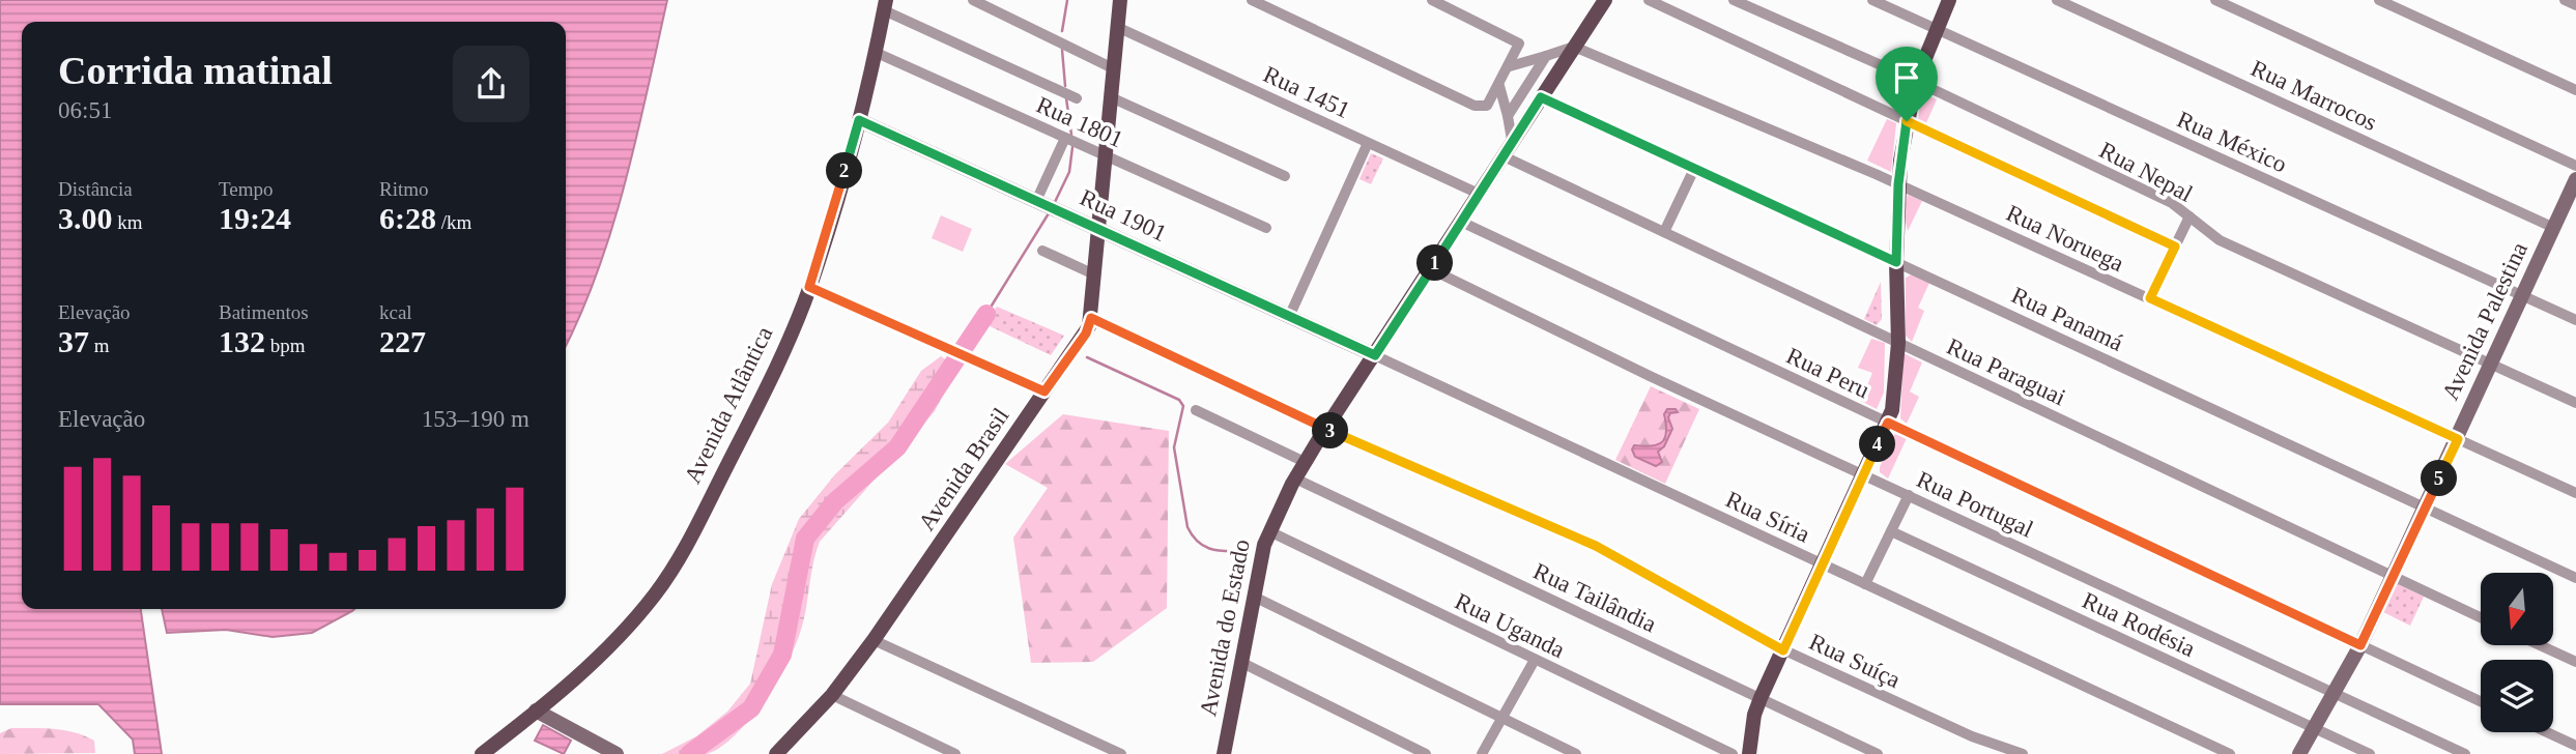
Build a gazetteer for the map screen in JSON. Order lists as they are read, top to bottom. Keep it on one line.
{"streets":{"main road":["Avenida Atlântica","Avenida Brasil","Avenida do Estado"],"street":["Rua 1451","Rua Marrocos","Rua 1801","Rua México","Rua Nepal","Rua 1901","Rua Noruega","Rua Panamá","Avenida Palestina","Rua Paraguai","Rua Peru","Rua Portugal","Rua Síria","Rua Tailândia","Rua Rodésia","Rua Uganda","Rua Suíça"]},"crossings":[["Rua 1451","Avenida Brasil"],["Rua 1451","Avenida do Estado"],["Rua Marrocos","Avenida Palestina"],["Rua 1801","Avenida Atlântica"],["Rua 1801","Avenida Brasil"],["Rua México","Avenida Palestina"],["Rua Nepal","Avenida Palestina"],["Rua 1901","Avenida Atlântica"],["Rua 1901","Avenida Brasil"],["Rua 1901","Rua Síria"],["Rua 1901","Avenida do Estado"],["Rua Noruega","Avenida Palestina"],["Rua Noruega","Avenida do Estado"],["Rua Panamá","Avenida Palestina"],["Rua Panamá","Avenida do Estado"],["Avenida Palestina","Rua Paraguai"],["Avenida Palestina","Rua Peru"],["Avenida Palestina","Rua Portugal"],["Avenida Palestina","Rua Rodésia"],["Rua Paraguai","Avenida do Estado"],["Rua Peru","Avenida do Estado"],["Avenida Brasil","Rua Suíça"],["Rua Portugal","Avenida do Estado"],["Rua Síria","Avenida do Estado"],["Rua Tailândia","Avenida do Estado"],["Rua Uganda","Avenida do Estado"],["Avenida do Estado","Rua Suíça"]],"north":"bottom","page":{"heading":["Corrida matinal","06:51"],"stats":[["Distância","3.00 km"],["Tempo","19:24"],["Ritmo","6:28 /km"],["Elevação","37 m"],["Batimentos","132 bpm"],["kcal","227"]],"pins":["2","1","3","4","5"],"chart":["Elevação","153–190 m"]}}
